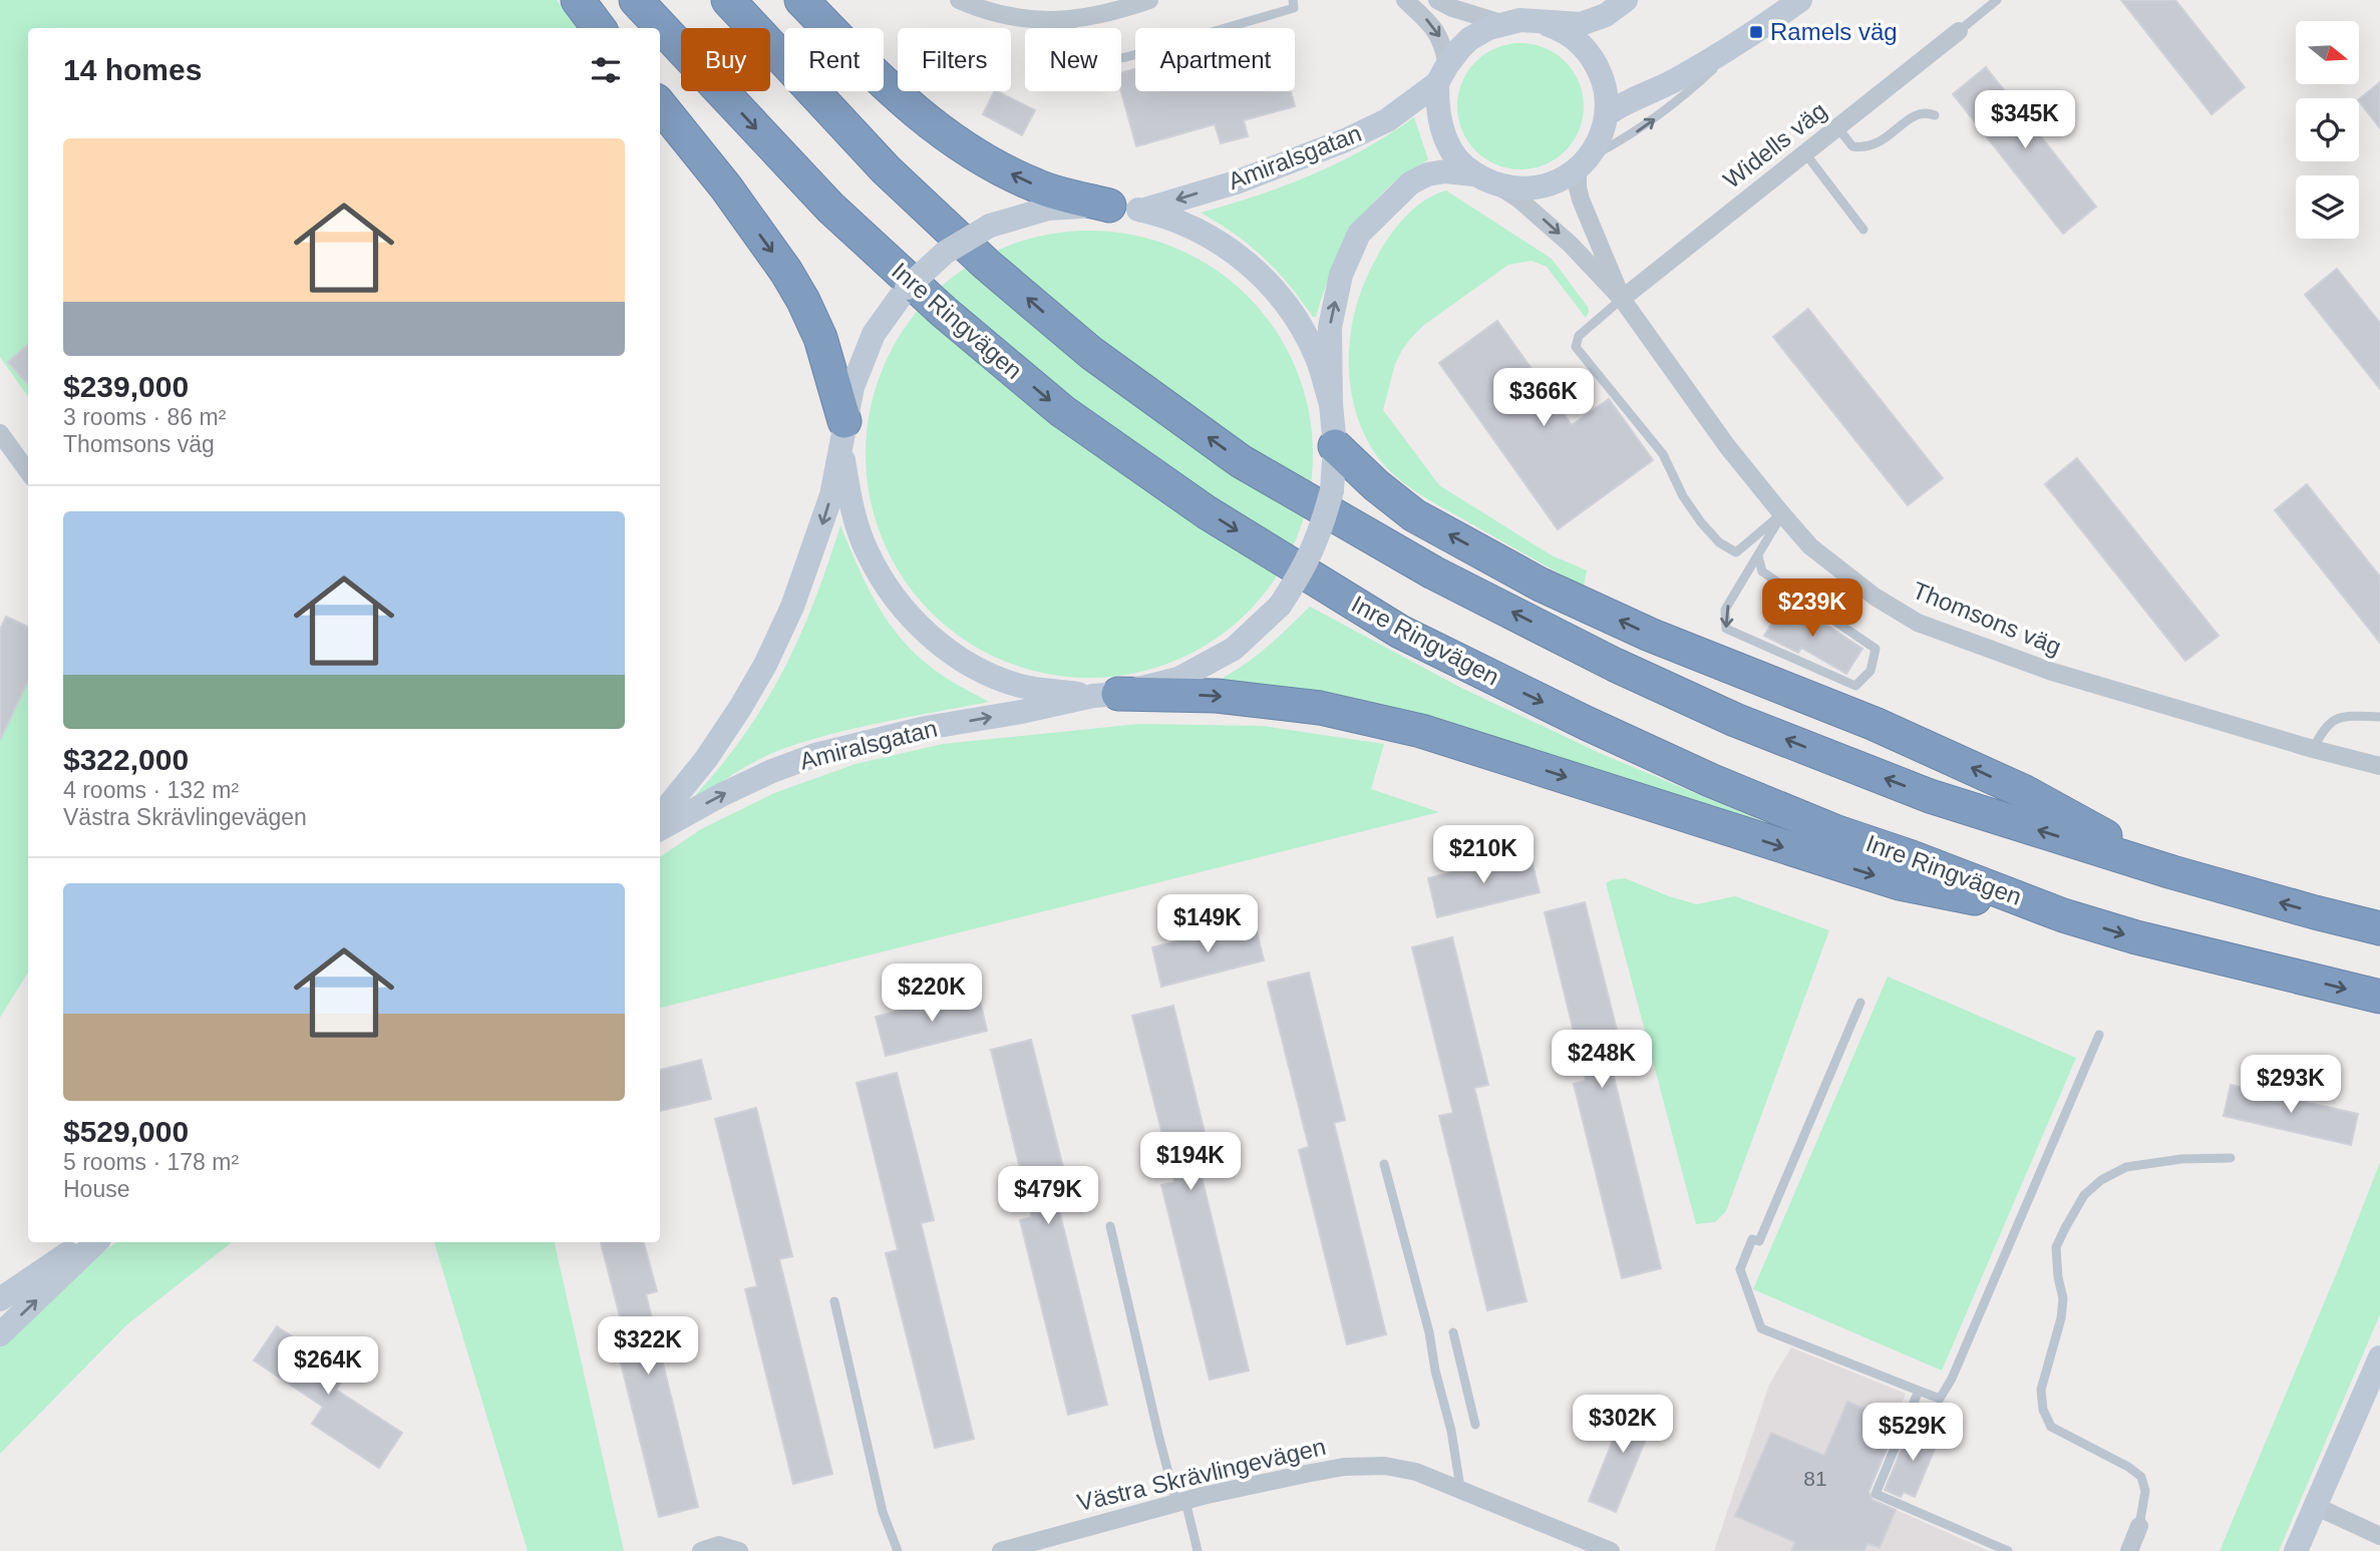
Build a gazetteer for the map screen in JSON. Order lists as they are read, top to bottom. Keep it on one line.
{"streets":{"highway":["Inre Ringvägen"],"main road":["Amiralsgatan"],"street":["Widells väg","Thomsons väg","Västra Skrävlingevägen"]},"crossings":[["Widells väg","Thomsons väg"],["Amiralsgatan","Thomsons väg"]],"places":{"transit":["Ramels väg"]},"house_numbers":["81"],"north":"right","page":{"chip":["Buy","Rent","Filters","New","Apartment"],"heading":"14 homes","price":["$345K","$366K","$239K","$210K","$149K","$220K","$248K","$293K","$194K","$479K","$322K","$264K","$302K","$529K"],"list":[{"name":"$239,000","note":"3 rooms · 86 m² · Thomsons väg"},{"name":"$322,000","note":"4 rooms · 132 m² · Västra Skrävlingevägen"},{"name":"$529,000","note":"5 rooms · 178 m² · House"}]}}
